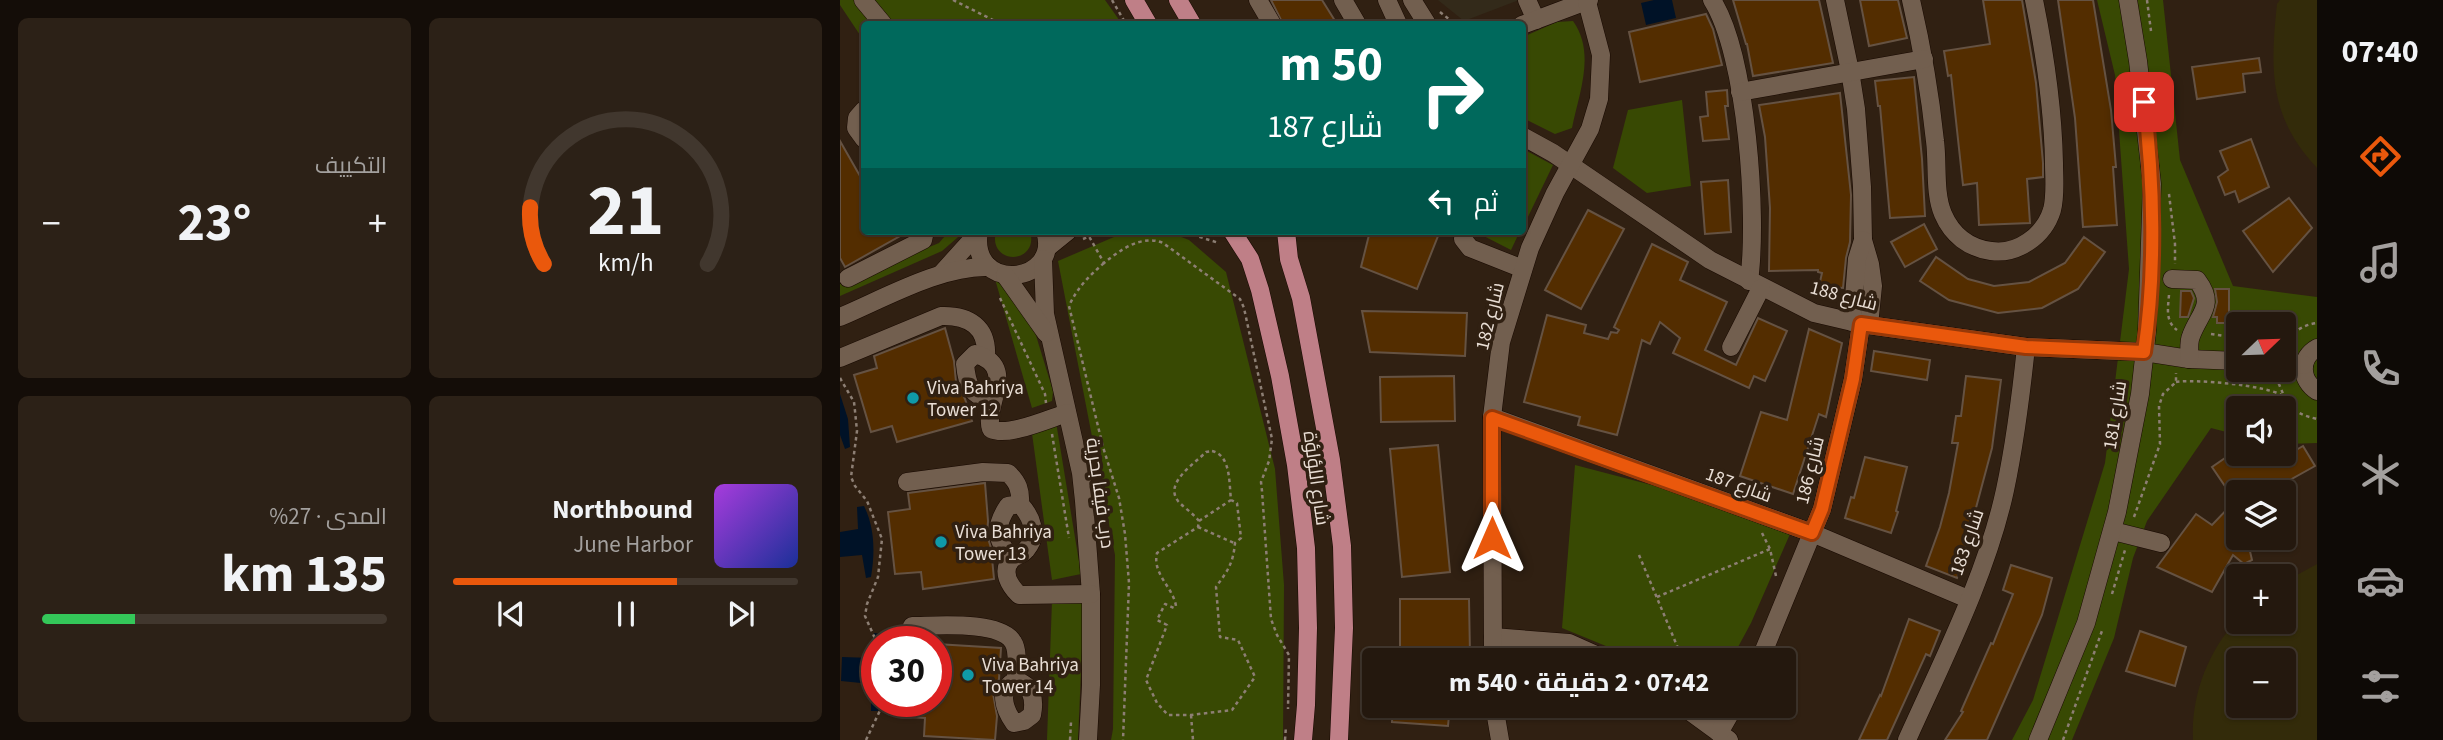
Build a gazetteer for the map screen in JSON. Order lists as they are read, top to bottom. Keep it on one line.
{"streets":{"main road":["شارع اللؤلؤة"],"street":["شارع 188","شارع 182","شارع 181","شارع 186","شارع 187","درب فيفا بحرية","شارع 183"]},"crossings":[["شارع 188","شارع 182"],["شارع 188","شارع 181"],["شارع 188","شارع 186"],["شارع 188","شارع 183"],["شارع 182","شارع 187"],["شارع 186","شارع 187"],["شارع 187","شارع 183"]],"places":["Viva Bahriya Tower 12","Viva Bahriya Tower 13","Viva Bahriya Tower 14"],"north":"top right","page":{"tabs":"07:40","tile":["التكييف",["المدى · 27%","135 km"]],"turn":["50 m","شارع 187"],"then":"ثم","heat":["−","23°","+"],"map_buttons":["+","−"],"song":["Northbound","June Harbor"],"limit":"30","trip":"07:42 · 2 دقيقة · 540 m","gauge":["21","km/h"]}}
